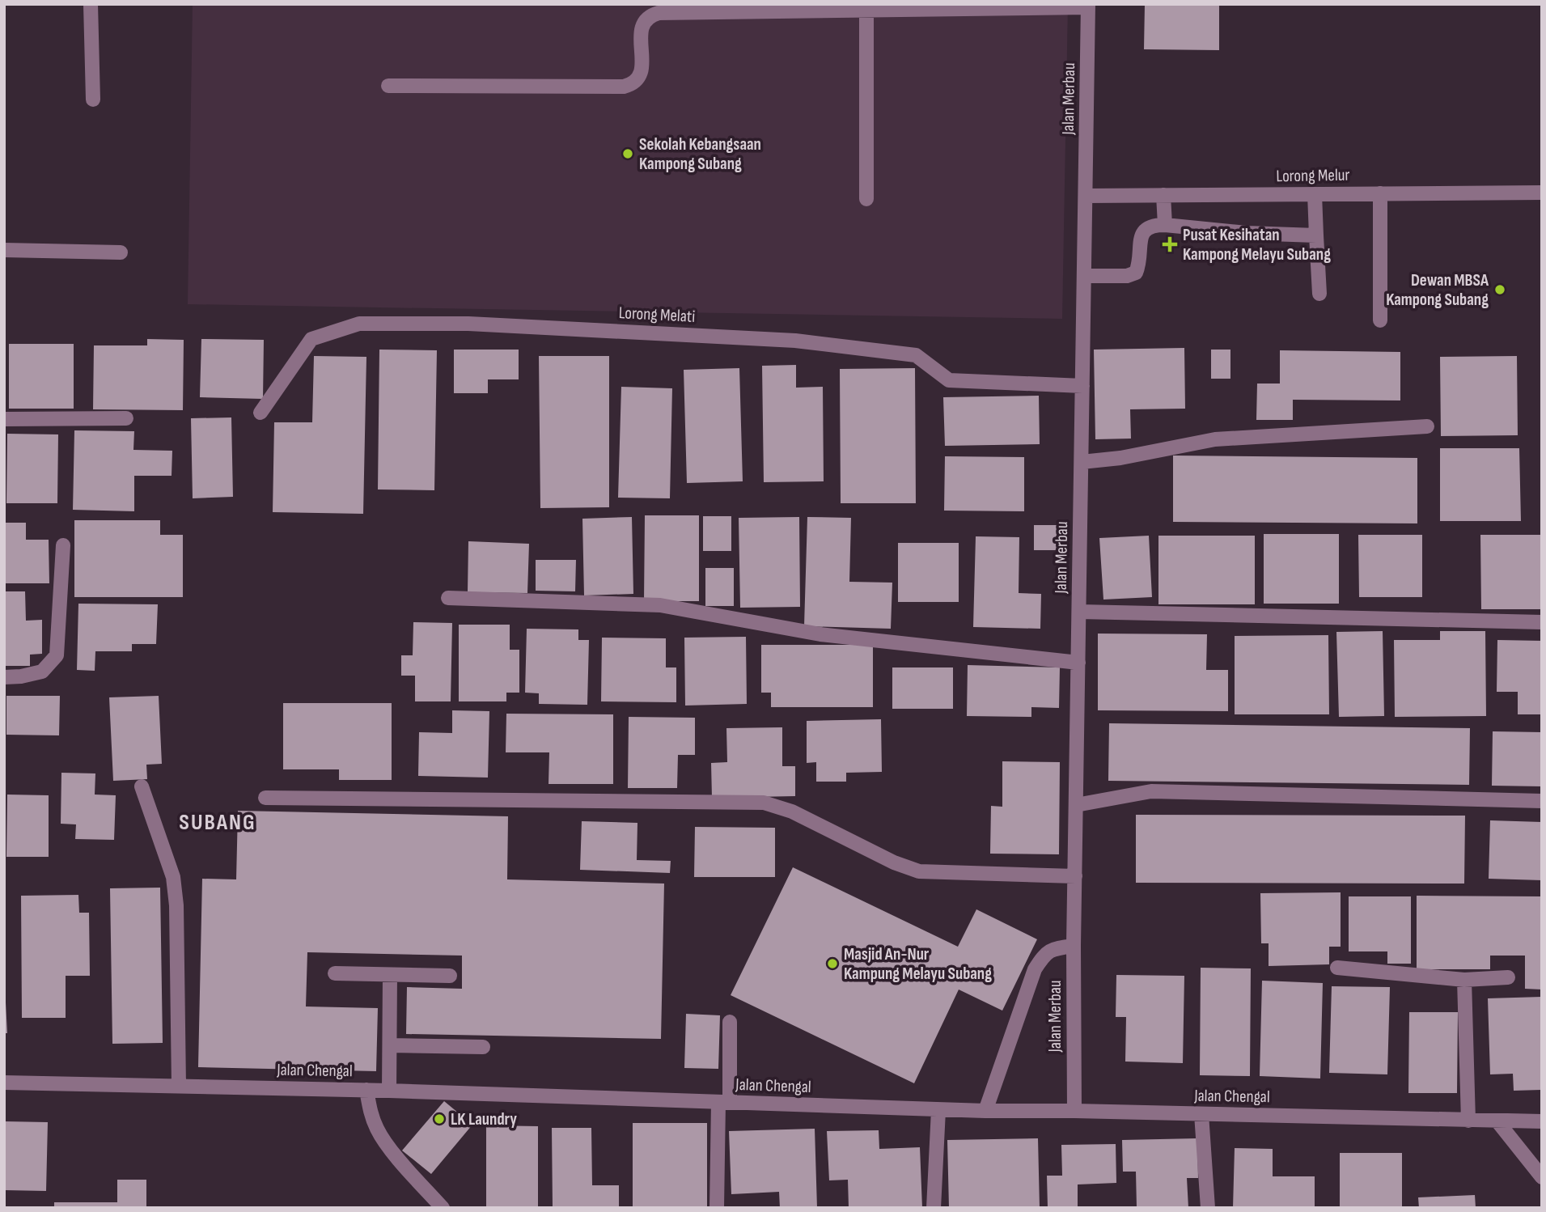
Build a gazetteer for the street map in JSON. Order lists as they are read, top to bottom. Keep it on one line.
{"streets":{"street":["Jalan Merbau","Lorong Melur","Lorong Melati","Jalan Chengal"]},"crossings":[["Jalan Merbau","Lorong Melur"],["Jalan Merbau","Lorong Melati"],["Jalan Merbau","Jalan Chengal"]],"districts":["SUBANG"],"places":{"other":["Sekolah Kebangsaan Kampong Subang","Dewan MBSA Kampong Subang","Masjid An-Nur Kampung Melayu Subang","LK Laundry"],"health":["Pusat Kesihatan Kampong Melayu Subang"]}}
